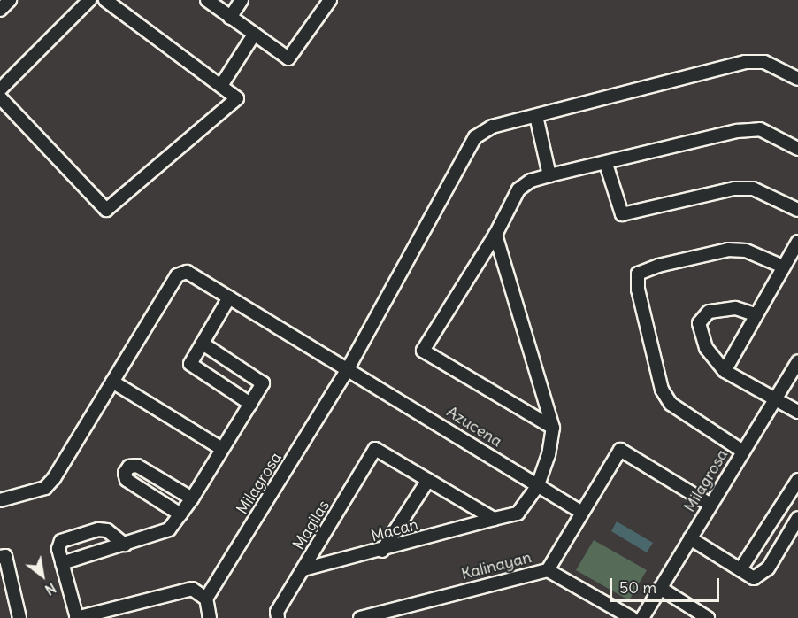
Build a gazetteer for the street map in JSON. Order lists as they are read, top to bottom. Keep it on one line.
{"streets":{"street":["Azucena","Milagrosa","Magilas","Macan","Kalinayan"]},"crossings":[["Azucena","Milagrosa"],["Azucena","Macan"],["Magilas","Macan"]],"scale_bar":"50 m","north":"bottom right"}
